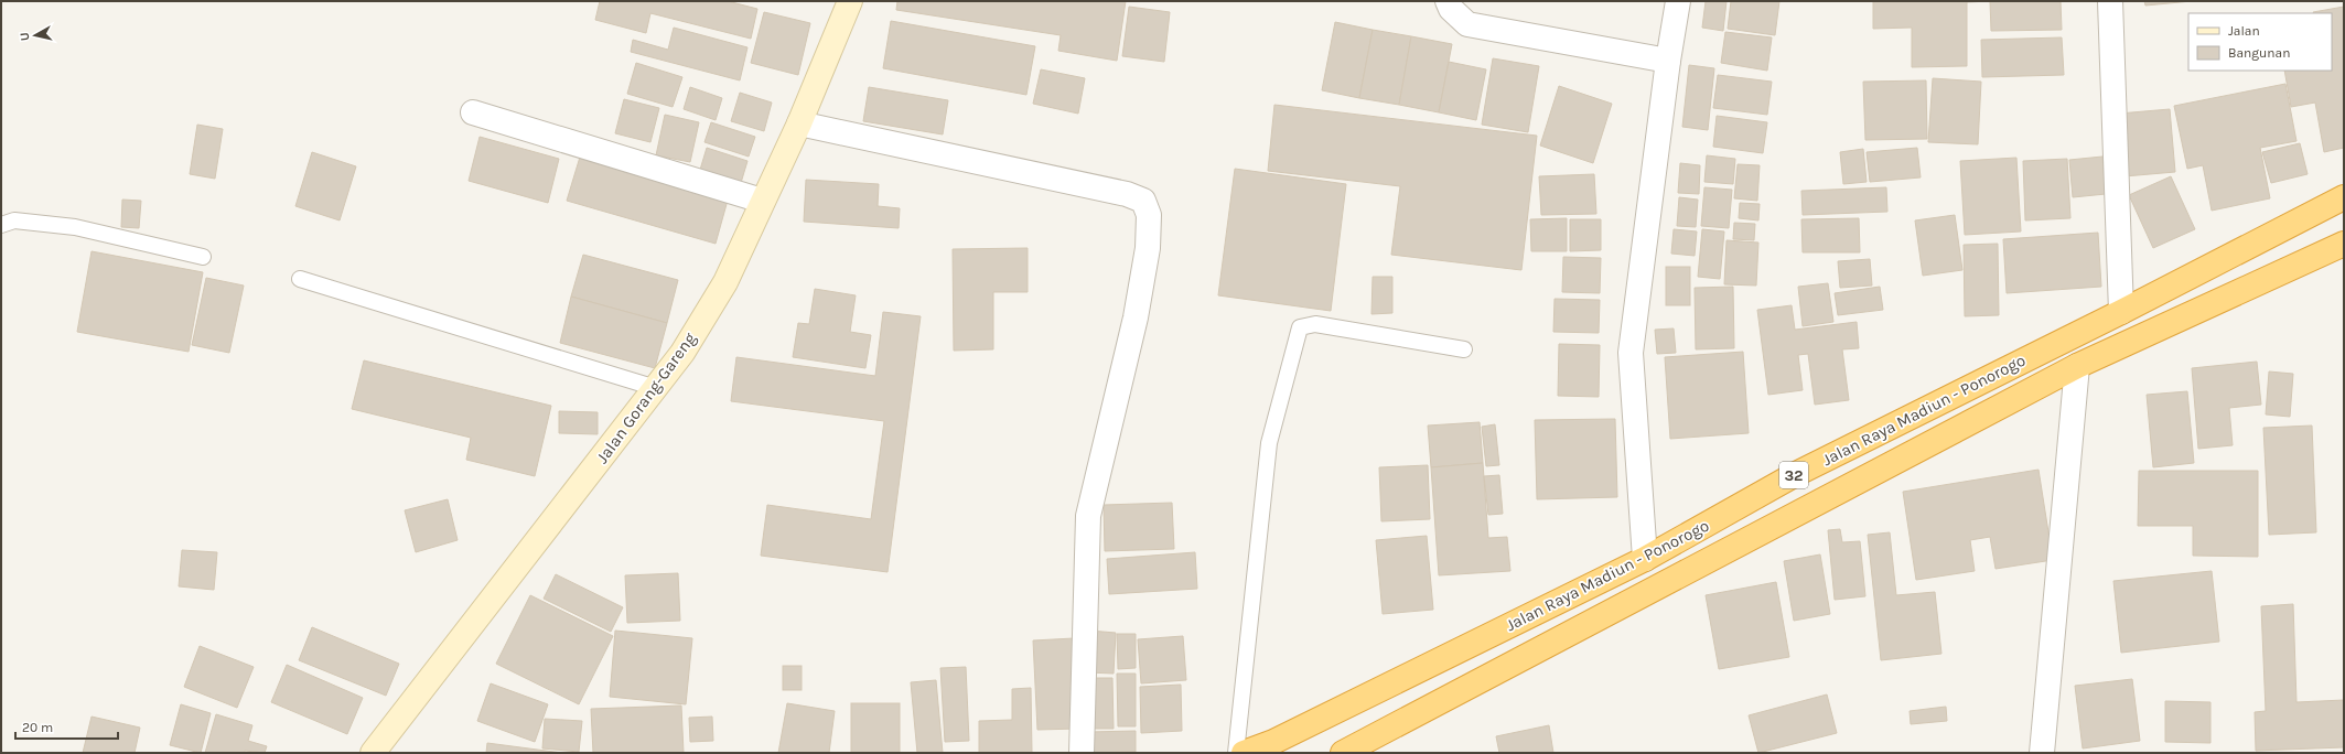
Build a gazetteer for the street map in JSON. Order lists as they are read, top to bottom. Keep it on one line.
{"streets":{"highway":["Jalan Raya Madiun - Ponorogo","32"],"main road":["Jalan Gorang-Gareng"]},"legend":["Jalan","Bangunan"],"scale_bar":"20 m","north":"left"}
